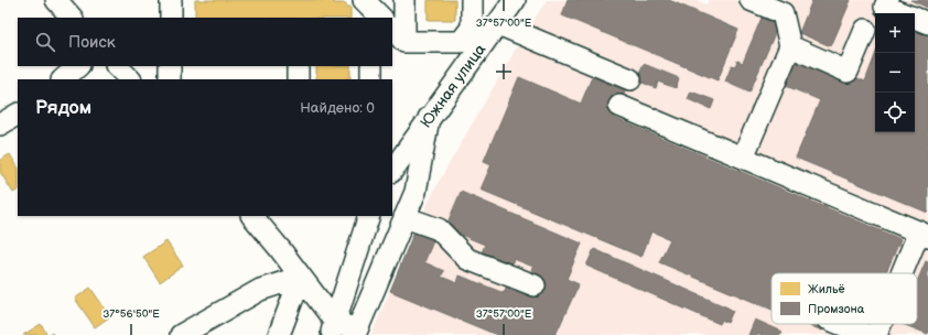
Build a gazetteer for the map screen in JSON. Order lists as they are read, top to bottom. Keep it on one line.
{"streets":{"street":["Южная улица"]},"legend":["Жильё","Промзона"],"page":{"map_buttons":["+","−"],"search":"Поиск","heading":["Рядом","Найдено: 0"]},"coordinates":["37°57'00\"E","37°56'50\"E"]}
